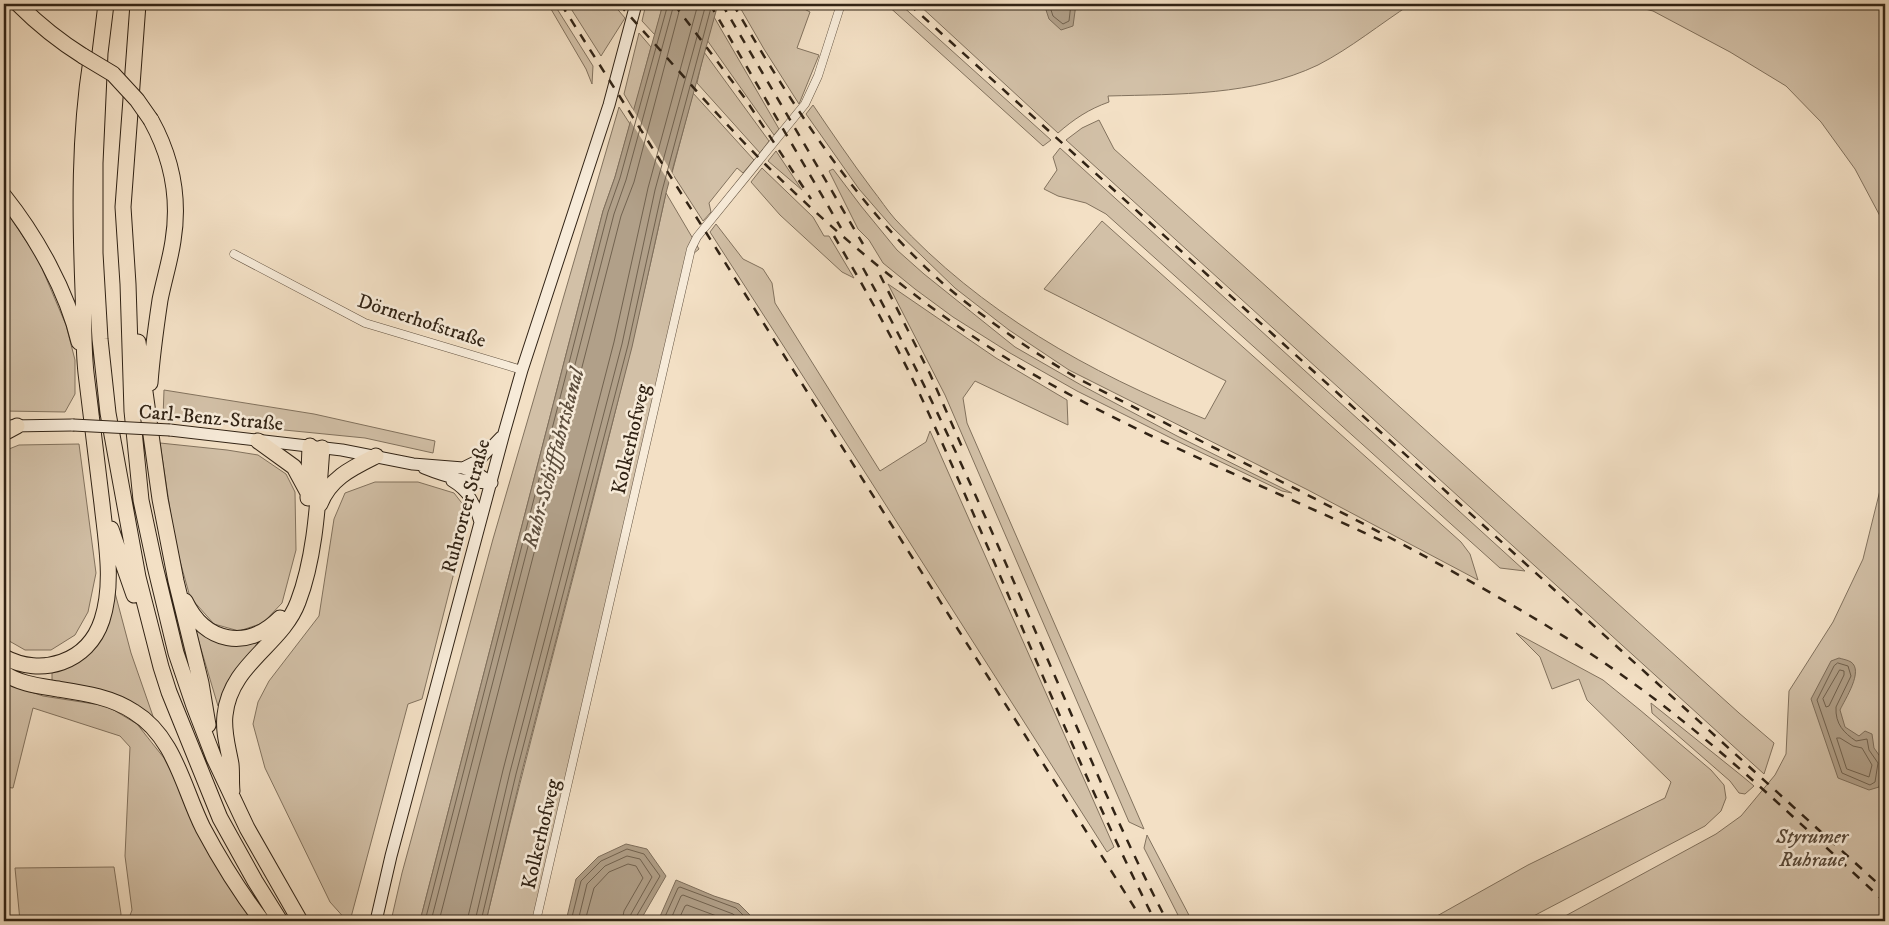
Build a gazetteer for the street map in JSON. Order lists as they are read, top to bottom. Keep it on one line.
{"streets":{"main road":["Carl-Benz-Straße","Ruhrorter Straße"],"street":["Dörnerhofstraße","Kolkerhofweg"]},"crossings":[["Dörnerhofstraße","Ruhrorter Straße"],["Carl-Benz-Straße","Ruhrorter Straße"]],"water":["Ruhr-Schifffahrtskanal"],"parks":["Styrumer Ruhraue"]}
